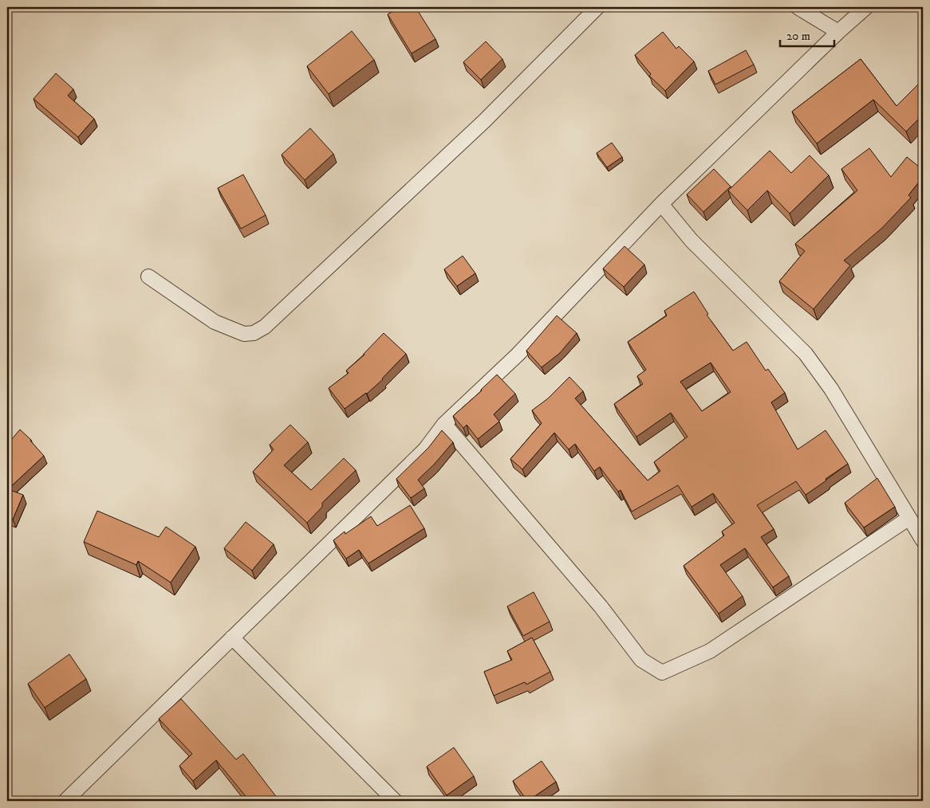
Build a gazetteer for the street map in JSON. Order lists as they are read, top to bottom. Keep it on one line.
{"scale_bar":"20 m"}
